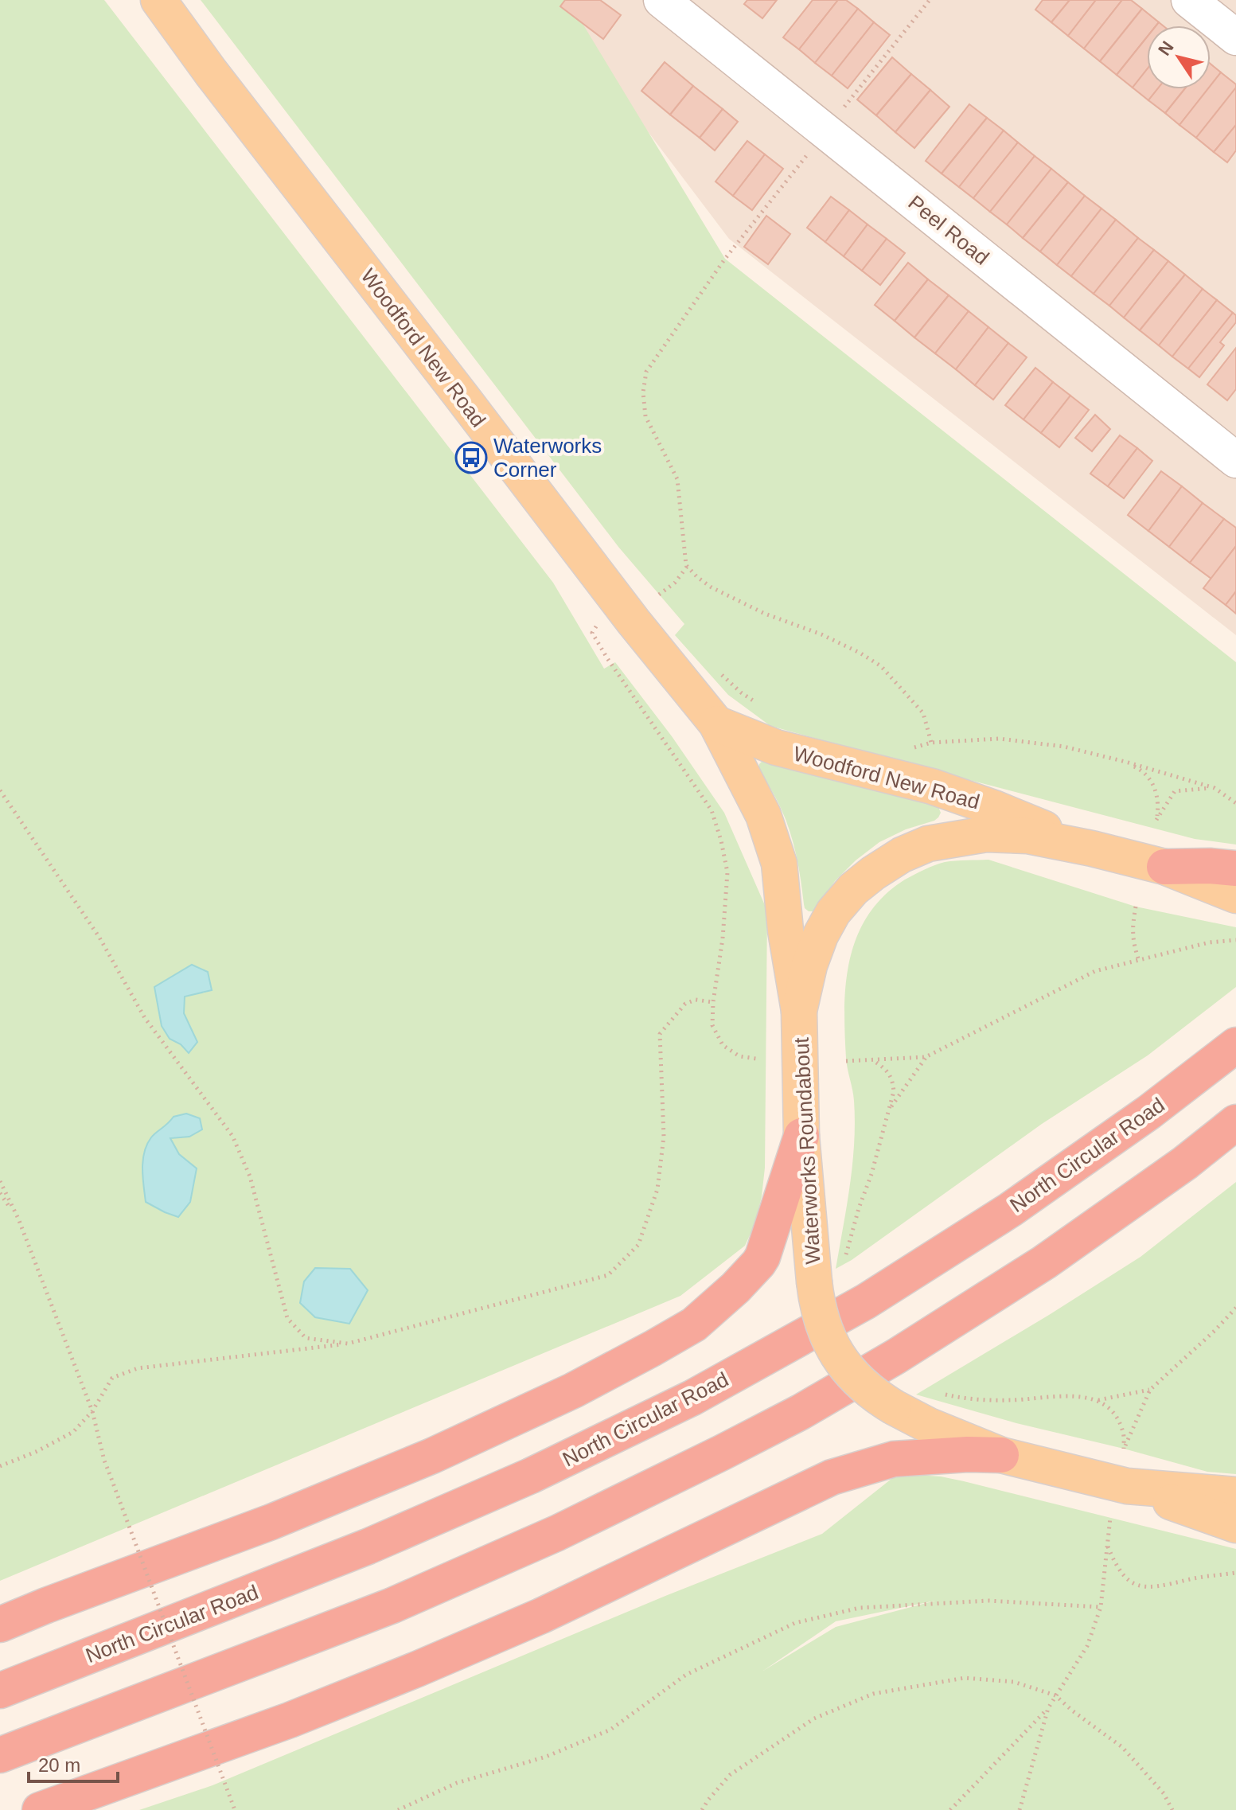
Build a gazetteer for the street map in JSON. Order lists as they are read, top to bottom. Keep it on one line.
{"streets":{"highway":["North Circular Road"],"main road":["Woodford New Road","Waterworks Roundabout"],"street":["Peel Road"]},"crossings":[["Woodford New Road","Waterworks Roundabout"]],"places":{"bus stop":["Waterworks Corner"]},"scale_bar":"20 m","north":"top left"}
